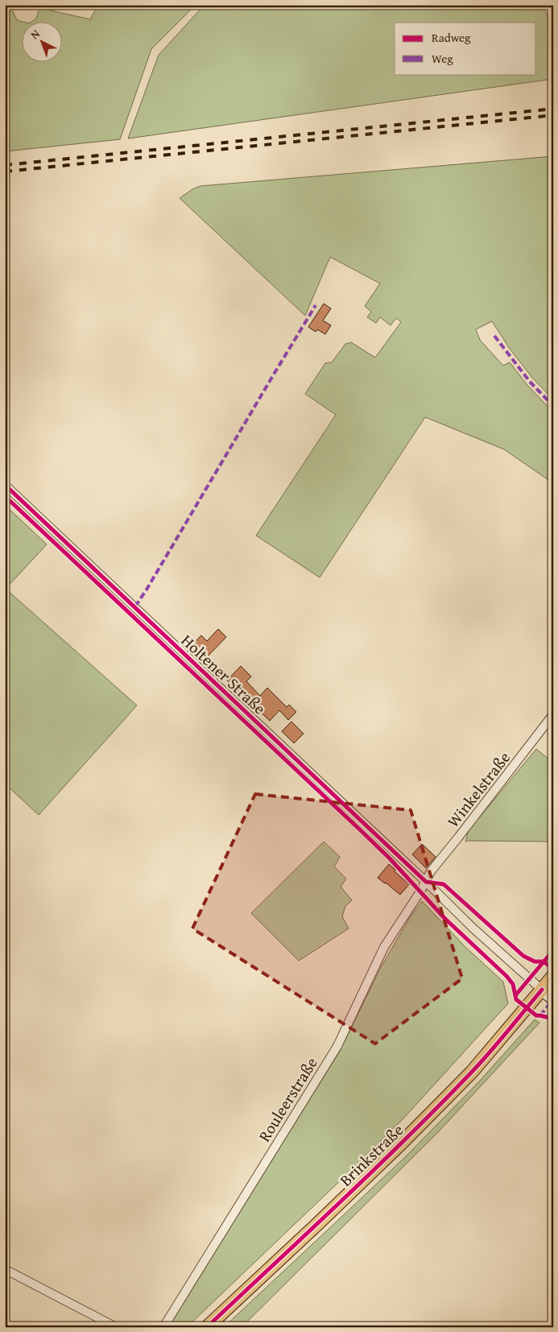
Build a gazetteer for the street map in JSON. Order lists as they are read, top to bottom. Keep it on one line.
{"streets":{"main road":["Holtener Straße","Brinkstraße"],"street":["Winkelstraße","Rouleerstraße"]},"crossings":[["Holtener Straße","Winkelstraße"],["Holtener Straße","Rouleerstraße"],["Holtener Straße","Brinkstraße"],["Winkelstraße","Rouleerstraße"]],"legend":["Radweg","Weg"],"north":"top left"}
